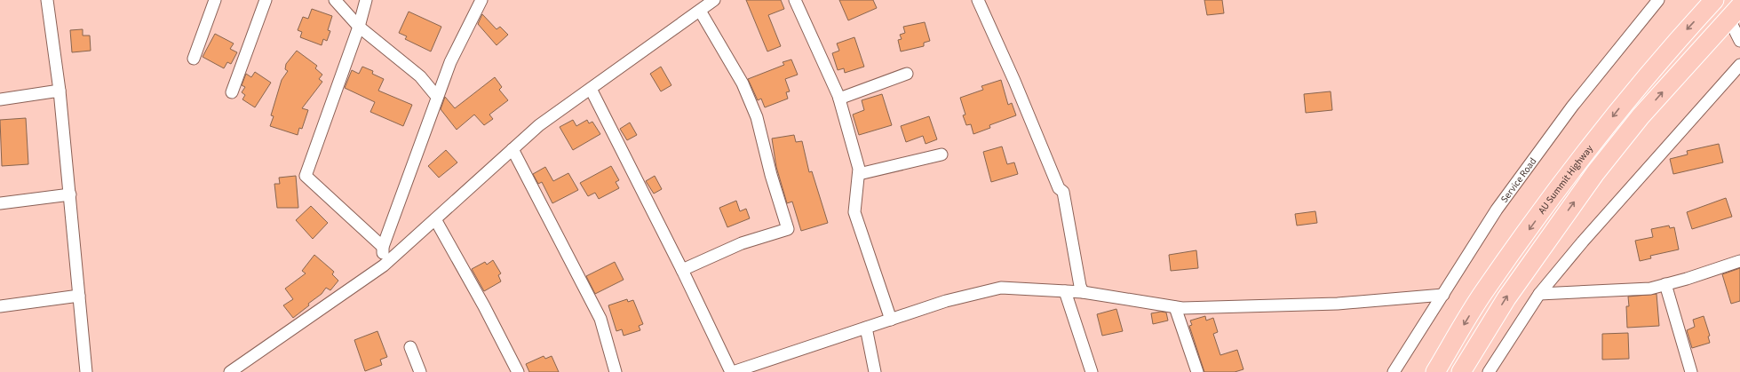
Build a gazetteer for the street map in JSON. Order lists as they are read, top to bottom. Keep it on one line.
{"streets":{"main road":["AU Summit Highway"],"street":["Service Road"]}}
